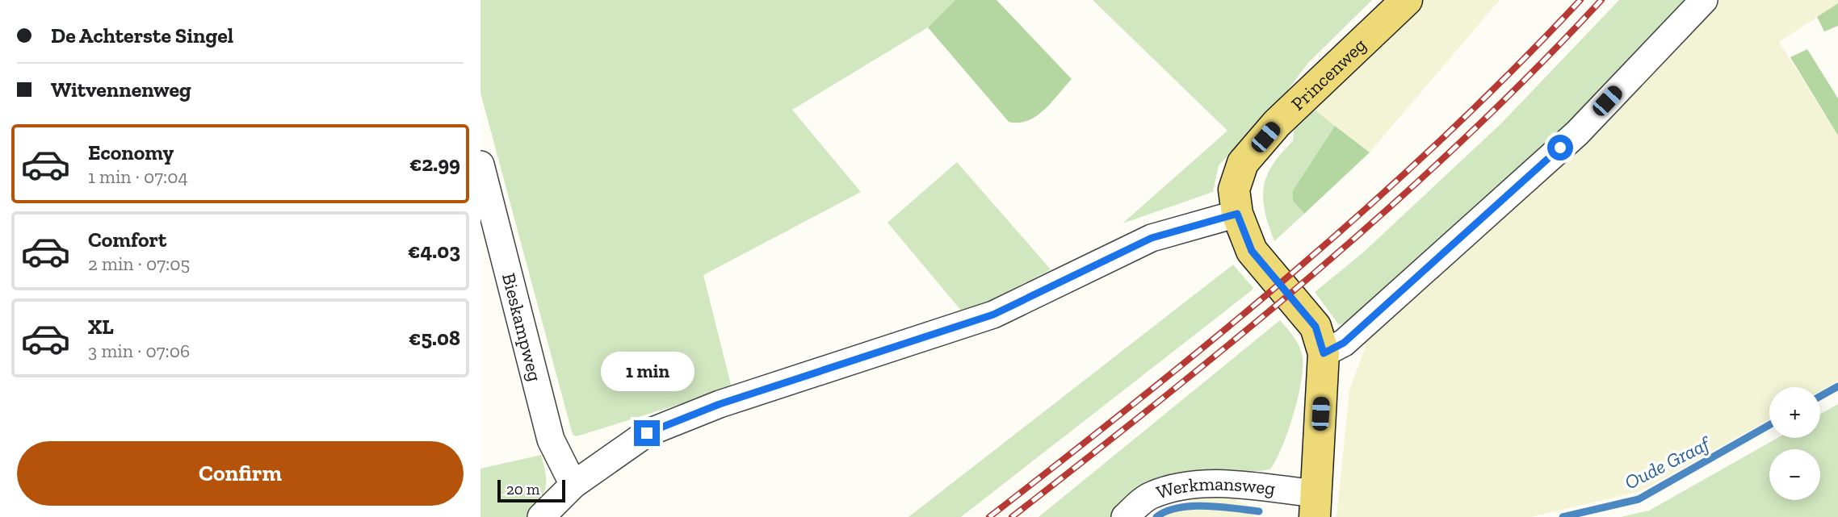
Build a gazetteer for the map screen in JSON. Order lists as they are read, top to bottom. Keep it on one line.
{"streets":{"main road":["Princenweg"],"street":["Bieskampweg","Werkmansweg"]},"water":["Oude Graaf"],"scale_bar":"20 m","page":{"banner":["De Achterste Singel","Witvennenweg"],"list":[{"name":"Economy","note":"1 min · 07:04","value":"€2.99"},{"name":"Comfort","note":"2 min · 07:05","value":"€4.03"},{"name":"XL","note":"3 min · 07:06","value":"€5.08"}],"bubble":"1 min","map_buttons":["+","−"],"buttons":"Confirm","scale":"20 m"}}
